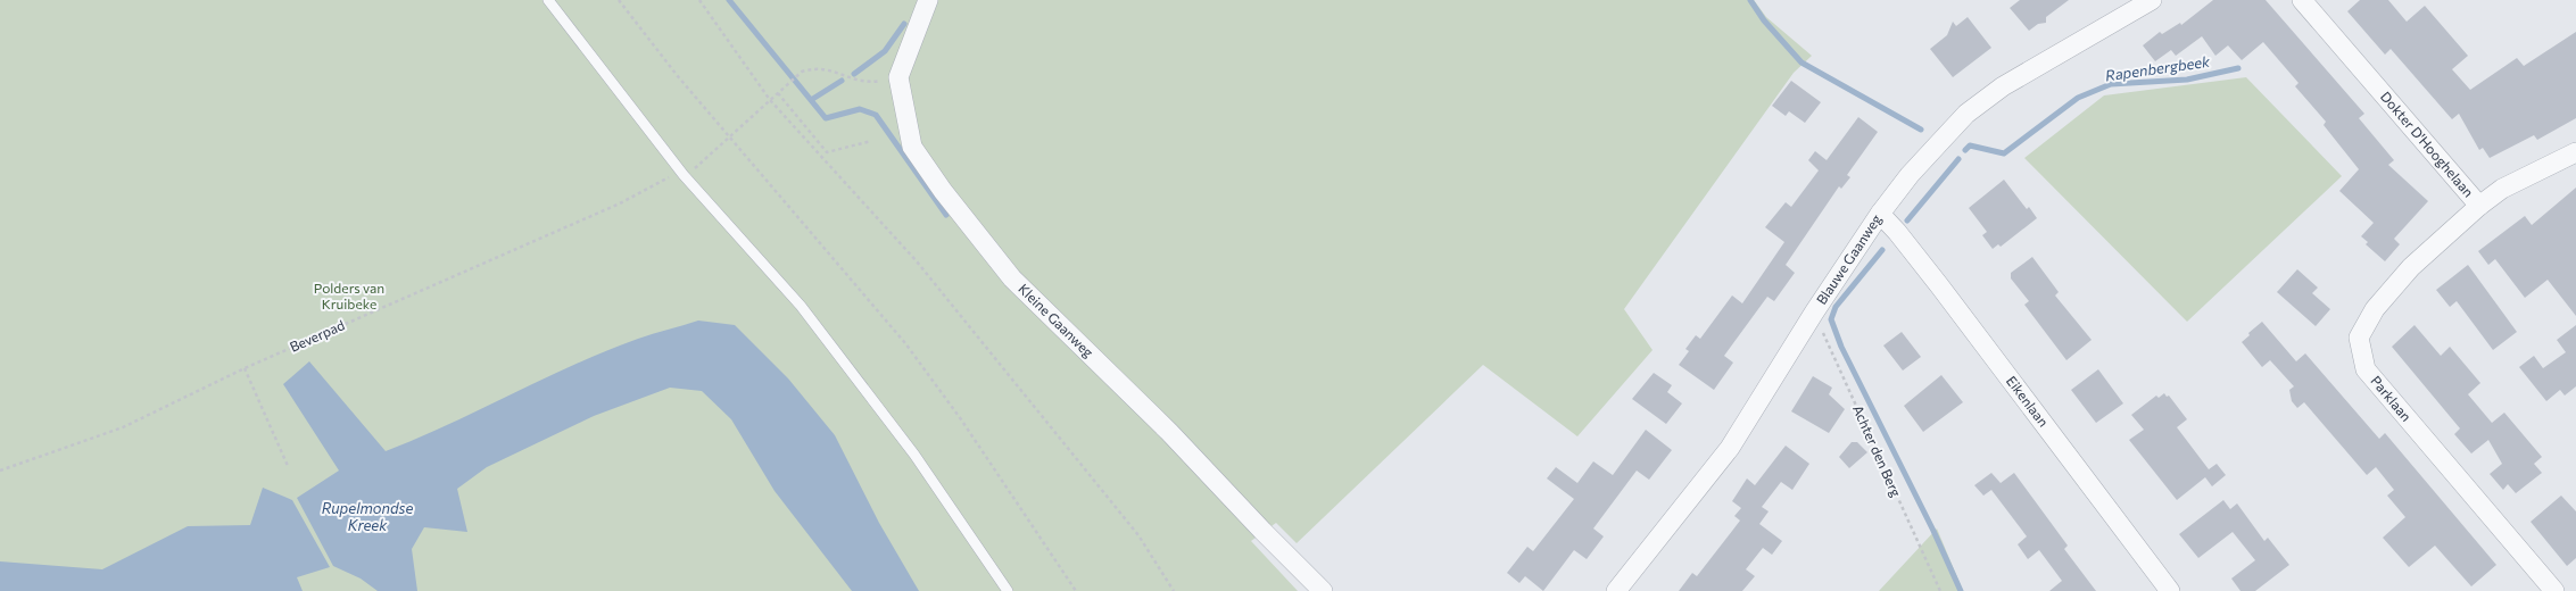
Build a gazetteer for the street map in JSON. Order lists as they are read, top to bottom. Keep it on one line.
{"streets":{"street":["Dokter D'Hooghelaan","Blauwe Gaanweg","Kleine Gaanweg","Parklaan","Eikenlaan"],"path":["Beverpad","Achter den Berg"]},"crossings":[["Dokter D'Hooghelaan","Parklaan"],["Blauwe Gaanweg","Eikenlaan"],["Blauwe Gaanweg","Achter den Berg"]],"water":["Rapenbergbeek","Rupelmondse Kreek"],"parks":["Polders van Kruibeke"]}
